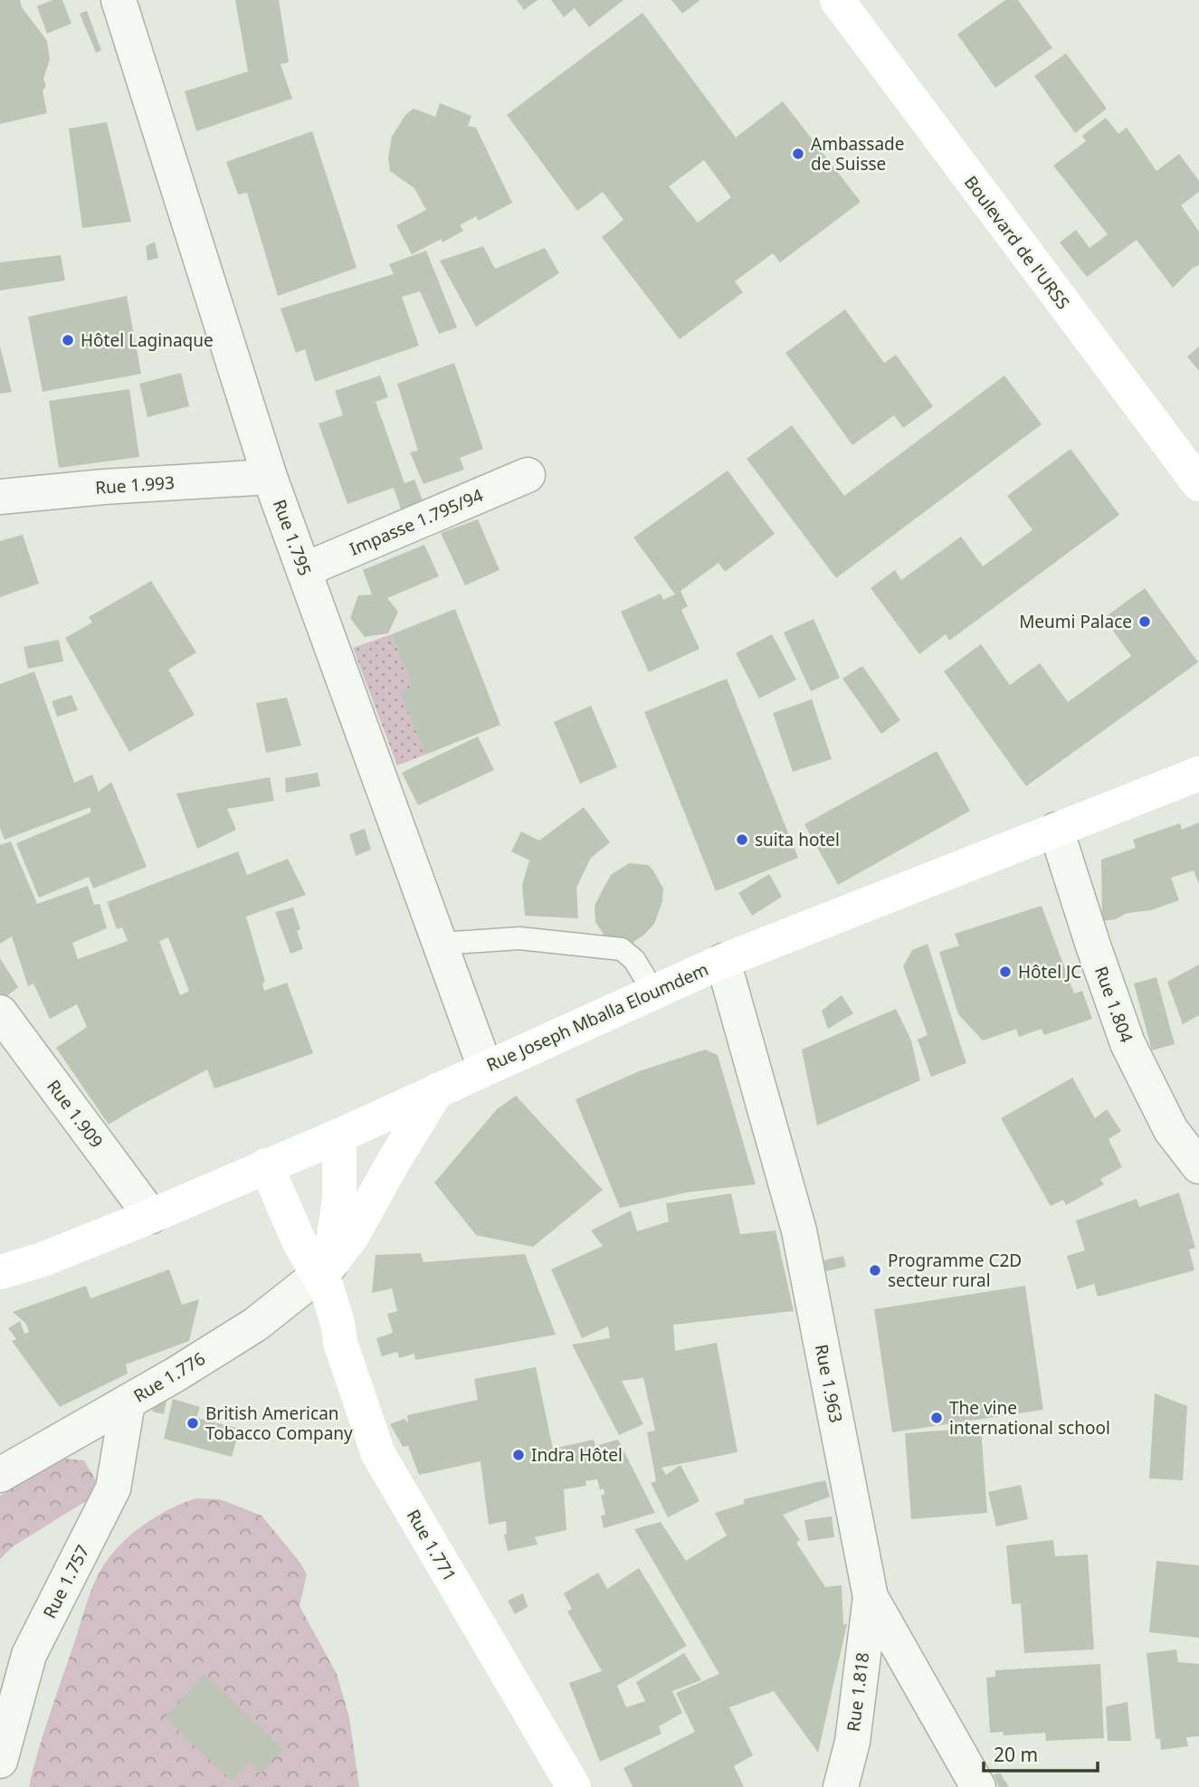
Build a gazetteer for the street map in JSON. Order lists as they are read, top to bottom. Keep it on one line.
{"streets":{"main road":["Boulevard de l'URSS","Rue Joseph Mballa Eloumdem","Rue 1.771"],"street":["Rue 1.993","Impasse 1.795/94","Rue 1.795","Rue 1.804","Rue 1.909","Rue 1.776","Rue 1.963","Rue 1.757","Rue 1.818"]},"crossings":[["Rue 1.993","Rue 1.795"],["Impasse 1.795/94","Rue 1.795"],["Rue 1.795","Rue Joseph Mballa Eloumdem"],["Rue 1.804","Rue Joseph Mballa Eloumdem"],["Rue Joseph Mballa Eloumdem","Rue 1.909"],["Rue Joseph Mballa Eloumdem","Rue 1.963"],["Rue Joseph Mballa Eloumdem","Rue 1.771"],["Rue 1.776","Rue 1.771"],["Rue 1.776","Rue 1.757"],["Rue 1.963","Rue 1.818"]],"places":["Ambassade de Suisse","Hôtel Laginaque","Meumi Palace","suita hotel","Hôtel JC","Programme C2D secteur rural","The vine international school","British American Tobacco Company","Indra Hôtel"],"scale_bar":"20 m"}
